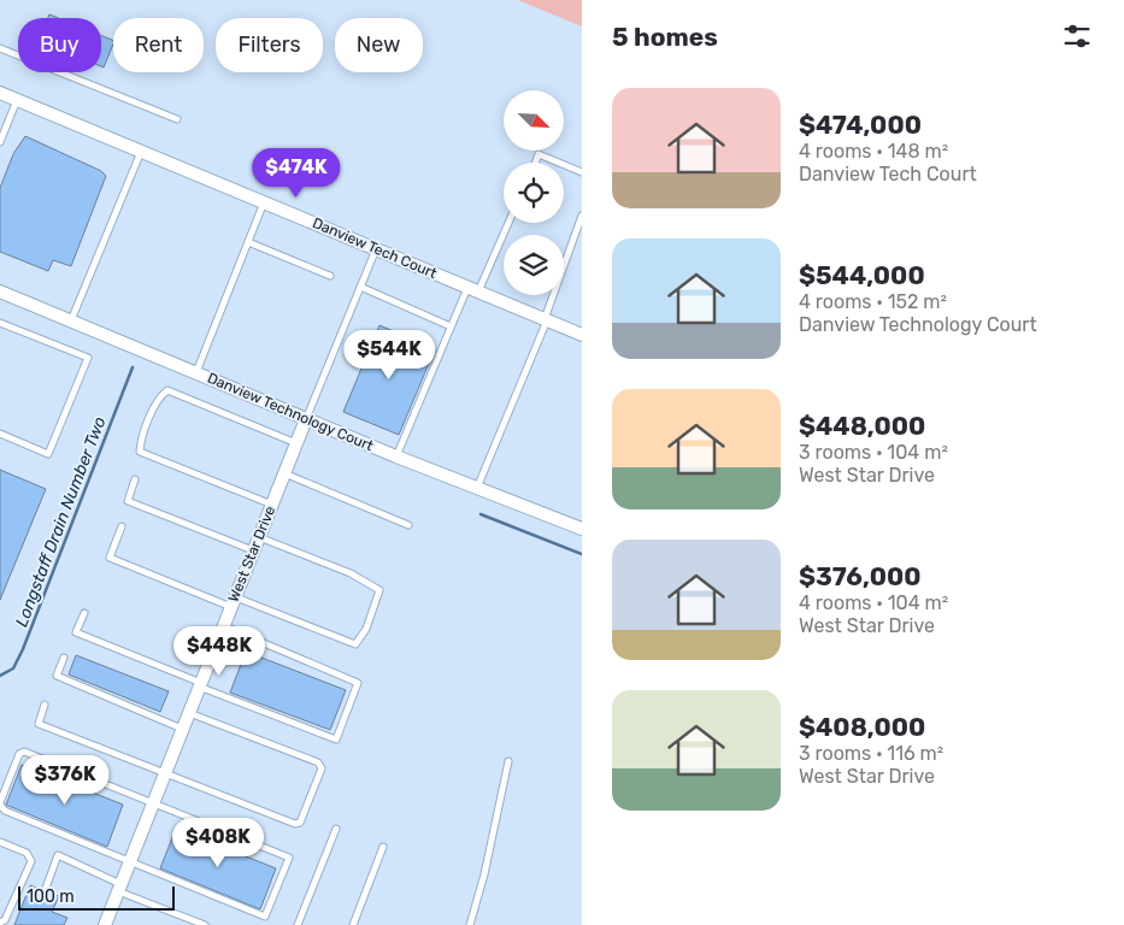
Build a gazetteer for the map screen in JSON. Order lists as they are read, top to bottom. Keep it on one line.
{"streets":{"street":["Danview Tech Court","Danview Technology Court","West Star Drive"]},"crossings":[["Danview Technology Court","West Star Drive"]],"water":["Longstaff Drain Number Two"],"scale_bar":"100 m","north":"bottom right","page":{"heading":"5 homes","chip":["Buy","Rent","Filters","New"],"list":[{"name":"$474,000","note":"4 rooms · 148 m² · Danview Tech Court"},{"name":"$544,000","note":"4 rooms · 152 m² · Danview Technology Court"},{"name":"$448,000","note":"3 rooms · 104 m² · West Star Drive"},{"name":"$376,000","note":"4 rooms · 104 m² · West Star Drive"},{"name":"$408,000","note":"3 rooms · 116 m² · West Star Drive"}],"price":["$474K","$544K","$448K","$376K","$408K"],"scale":"100 m"}}
